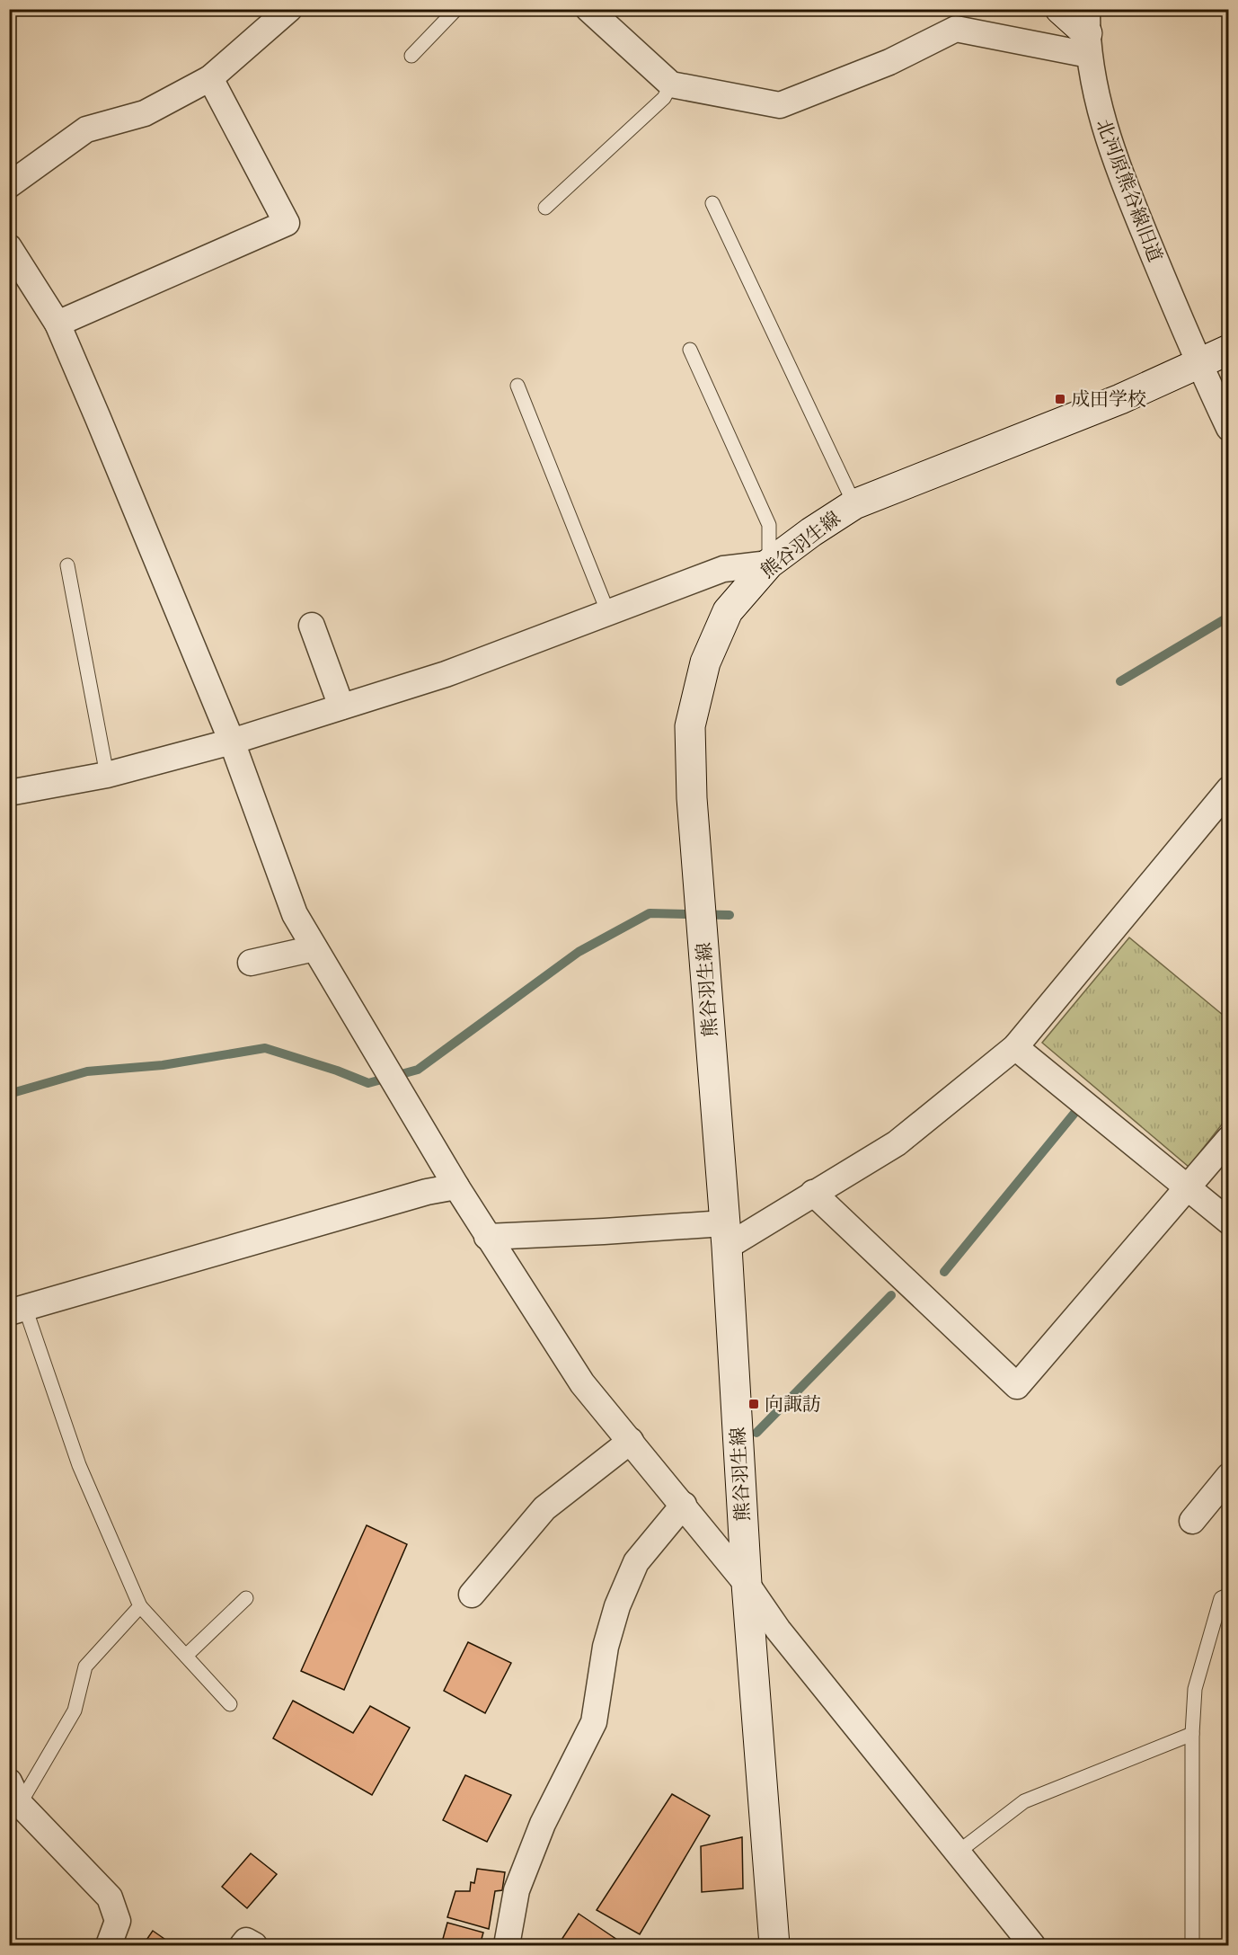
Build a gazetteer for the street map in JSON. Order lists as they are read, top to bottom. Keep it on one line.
{"streets":{"main road":["熊谷羽生線"],"street":["北河原熊谷線旧道"]},"crossings":[["北河原熊谷線旧道","熊谷羽生線"]],"places":{"transit":["成田学校","向諏訪"]}}
